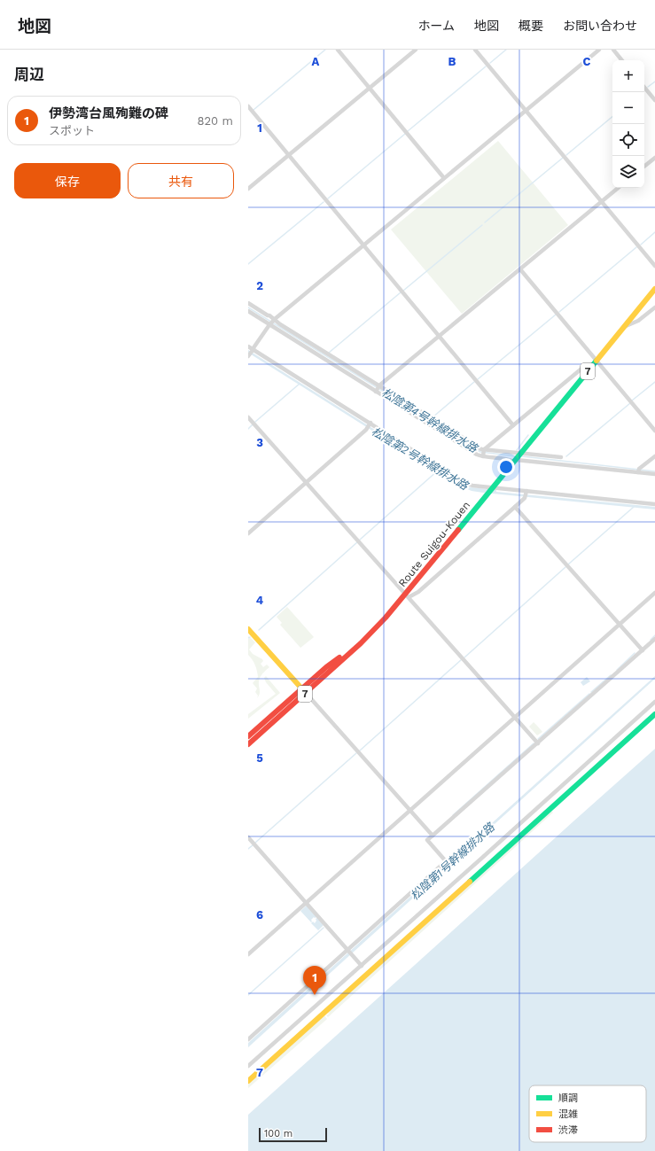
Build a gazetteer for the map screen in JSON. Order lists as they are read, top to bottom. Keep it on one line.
{"streets":{"main road":["7","Route Suigou-Kouen"]},"water":["松陰第4号幹線排水路","松陰第2号幹線排水路","松陰第1号幹線排水路"],"legend":["順調","混雑","渋滞"],"scale_bar":"100 m","page":{"header":"地図","nav":["ホーム","地図","概要","お問い合わせ"],"heading":"周辺","map_buttons":["+","−"],"list":[{"mark":"1","name":"伊勢湾台風殉難の碑","note":"スポット","value":"820 m"}],"buttons":["保存","共有"],"pins":"1","scale":"100 m"},"grid":{"columns":["A","B","C"],"rows":["1","2","3","4","5","6","7"]}}
